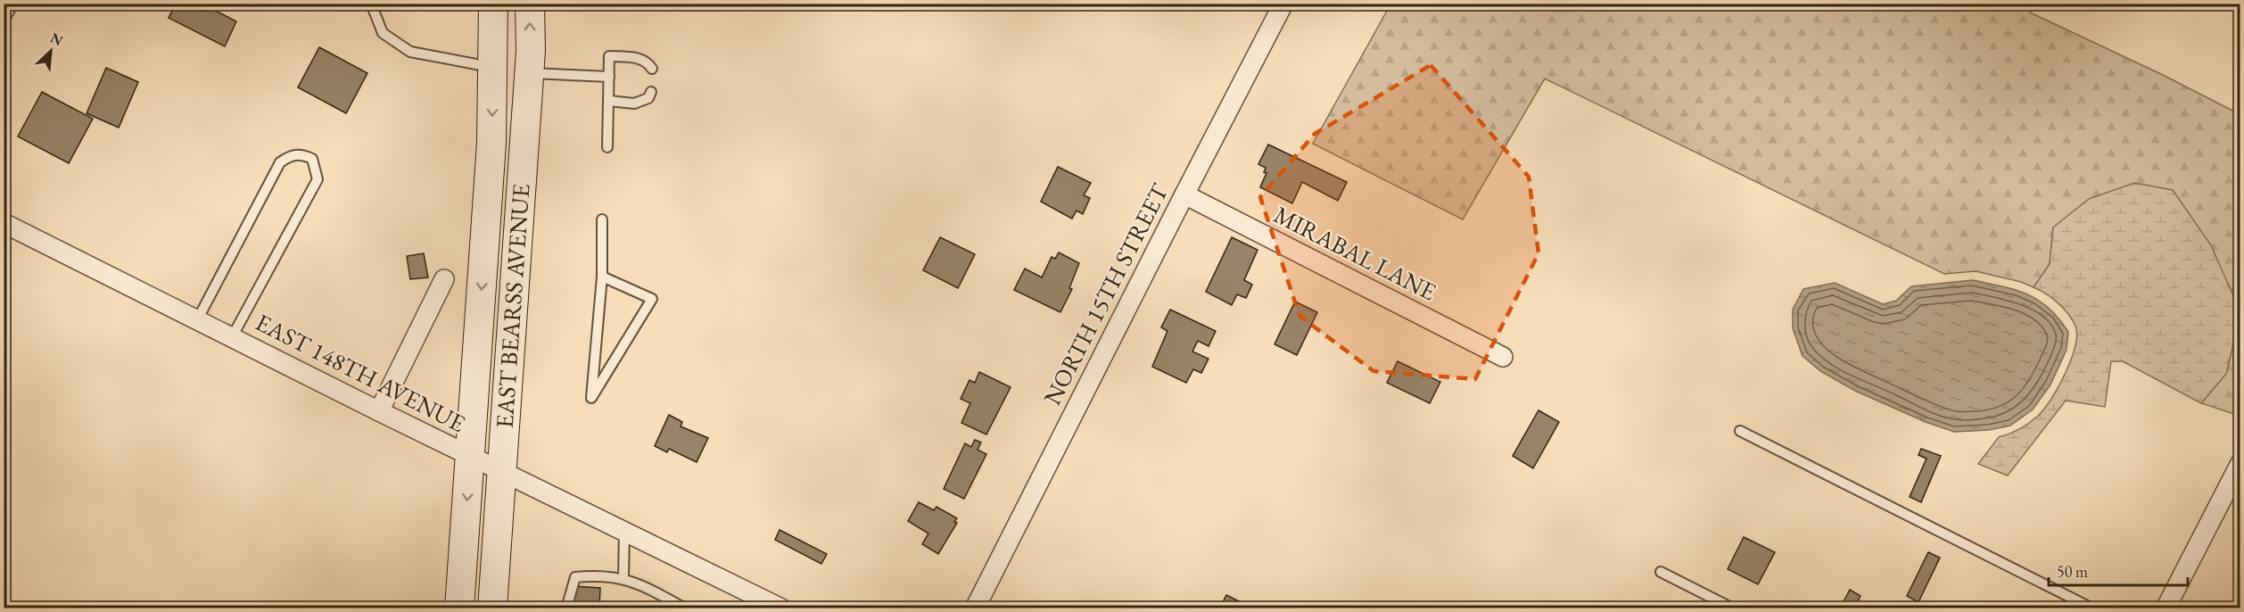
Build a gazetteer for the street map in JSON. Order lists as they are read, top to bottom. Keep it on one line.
{"streets":{"main road":["EAST BEARSS AVENUE"],"street":["MIRABAL LANE","NORTH 15TH STREET","EAST 148TH AVENUE"]},"crossings":[["MIRABAL LANE","NORTH 15TH STREET"],["EAST BEARSS AVENUE","EAST 148TH AVENUE"]],"scale_bar":"50 m","north":"top right"}
